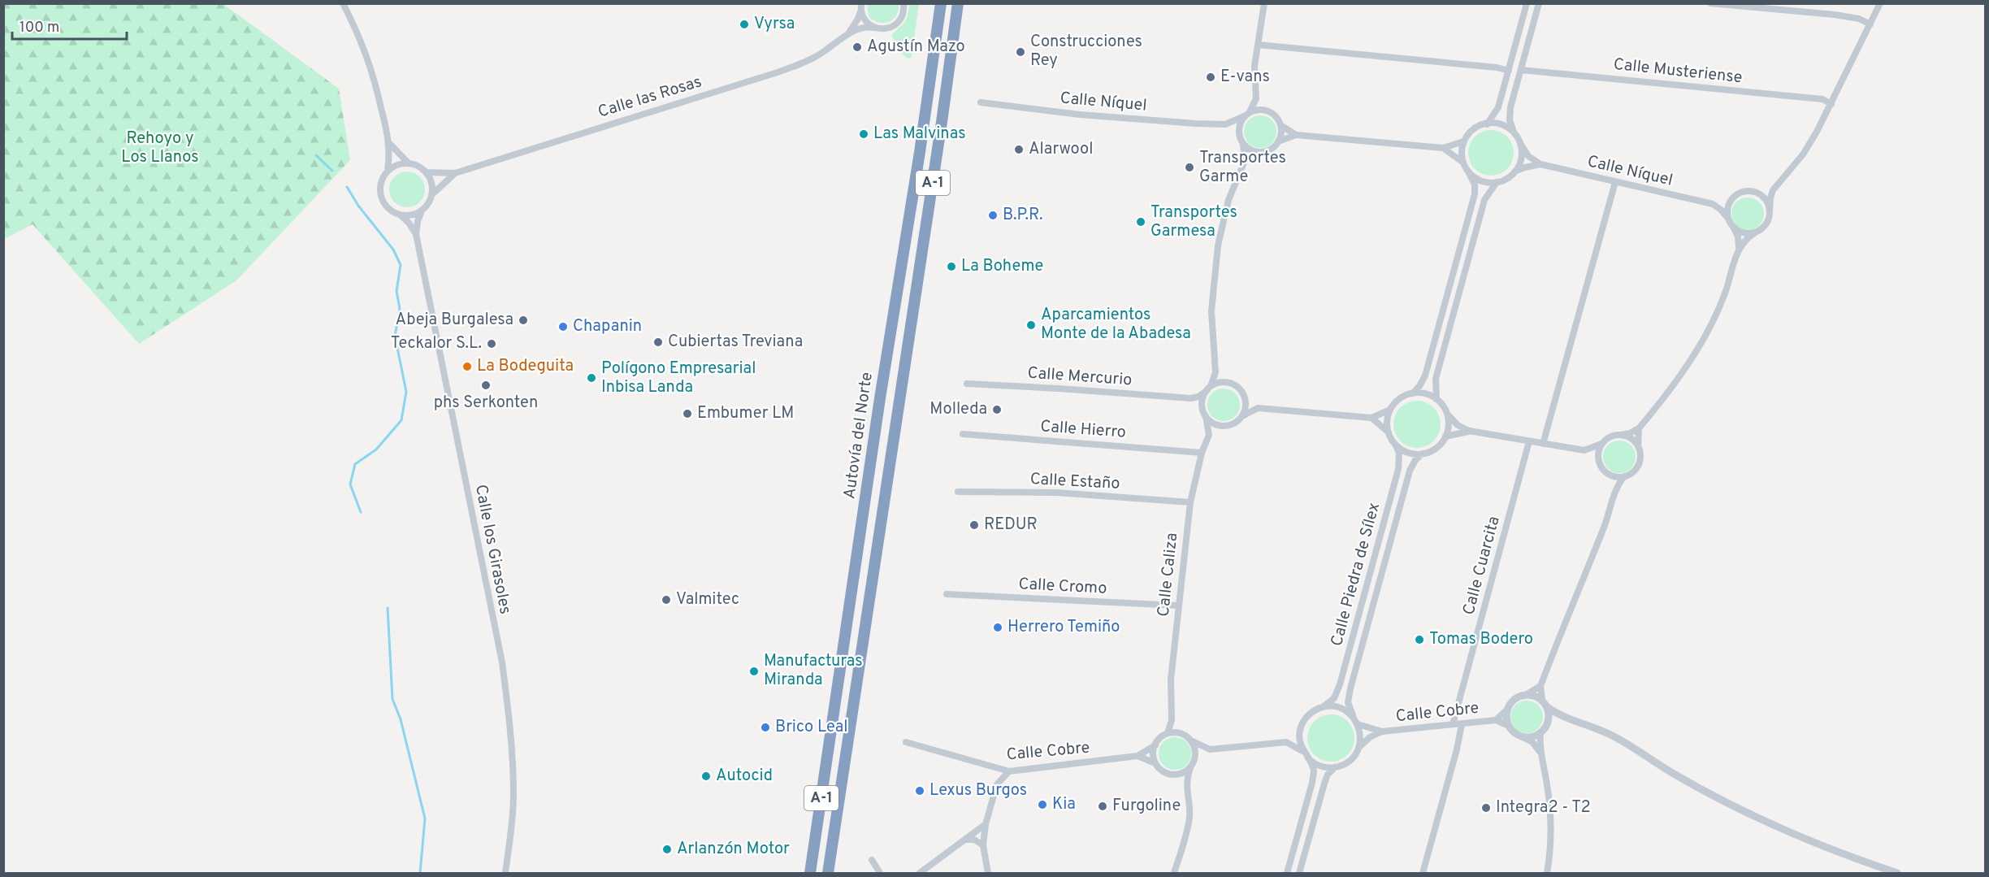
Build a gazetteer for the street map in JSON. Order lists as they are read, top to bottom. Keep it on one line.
{"streets":{"highway":["A-1","Autovía del Norte"],"street":["Calle Musteriense","Calle las Rosas","Calle Níquel","Calle Mercurio","Calle Hierro","Calle Estaño","Calle los Girasoles","Calle Cuarcita","Calle Caliza","Calle Piedra de Sílex","Calle Cromo","Calle Cobre"]},"crossings":[["Calle las Rosas","Calle los Girasoles"],["Calle Hierro","Calle Caliza"],["Calle Estaño","Calle Caliza"],["Calle Cuarcita","Calle Cobre"],["Calle Caliza","Calle Cromo"],["Calle Caliza","Calle Cobre"],["Calle Piedra de Sílex","Calle Cobre"]],"parks":["Rehoyo y Los Llanos"],"places":["Vyrsa","Agustín Mazo","Construcciones Rey","E-vans","Las Malvinas","Alarwool","Transportes Garme","B.P.R.","Transportes Garmesa","La Boheme","Abeja Burgalesa","Aparcamientos Monte de la Abadesa","Chapanin","Cubiertas Treviana","Teckalor S.L.","La Bodeguita","Polígono Empresarial Inbisa Landa","phs Serkonten","Molleda","Embumer LM","REDUR","Valmitec","Herrero Temiño","Tomas Bodero","Manufacturas Miranda","Brico Leal","Autocid","Lexus Burgos","Kia","Furgoline","Integra2 - T2","Arlanzón Motor"],"scale_bar":"100 m"}
